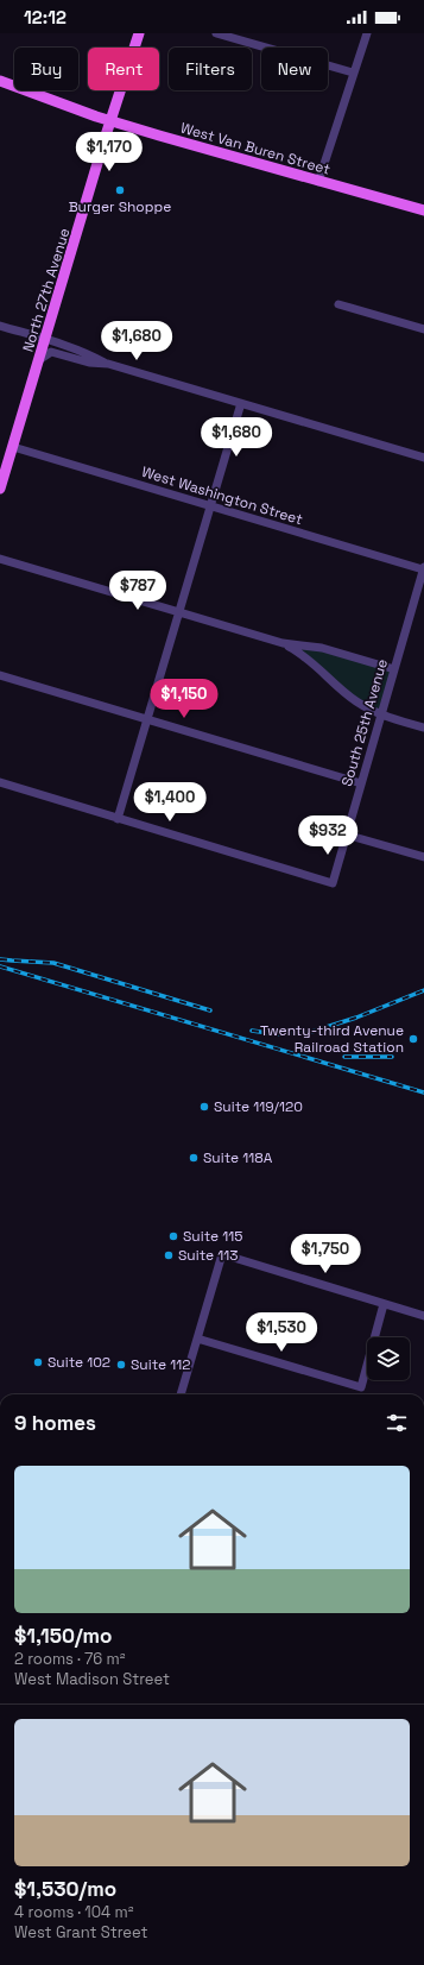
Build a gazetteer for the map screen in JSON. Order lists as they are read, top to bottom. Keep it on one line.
{"streets":{"main road":["West Van Buren Street","North 27th Avenue"],"street":["West Washington Street","South 25th Avenue"]},"crossings":[["West Van Buren Street","North 27th Avenue"],["North 27th Avenue","West Washington Street"],["West Washington Street","South 25th Avenue"]],"places":["Burger Shoppe","Twenty-third Avenue Railroad Station","Suite 119/120","Suite 118A","Suite 115","Suite 113","Suite 102","Suite 112"],"page":{"status":"12:12","chip":["Buy","Rent","Filters","New"],"price":["$1,170","$1,680","$1,680","$787","$1,150","$1,400","$932","$1,750","$1,530"],"heading":"9 homes","list":[{"name":"$1,150/mo","note":"2 rooms · 76 m² · West Madison Street"},{"name":"$1,530/mo","note":"4 rooms · 104 m² · West Grant Street"}]}}
